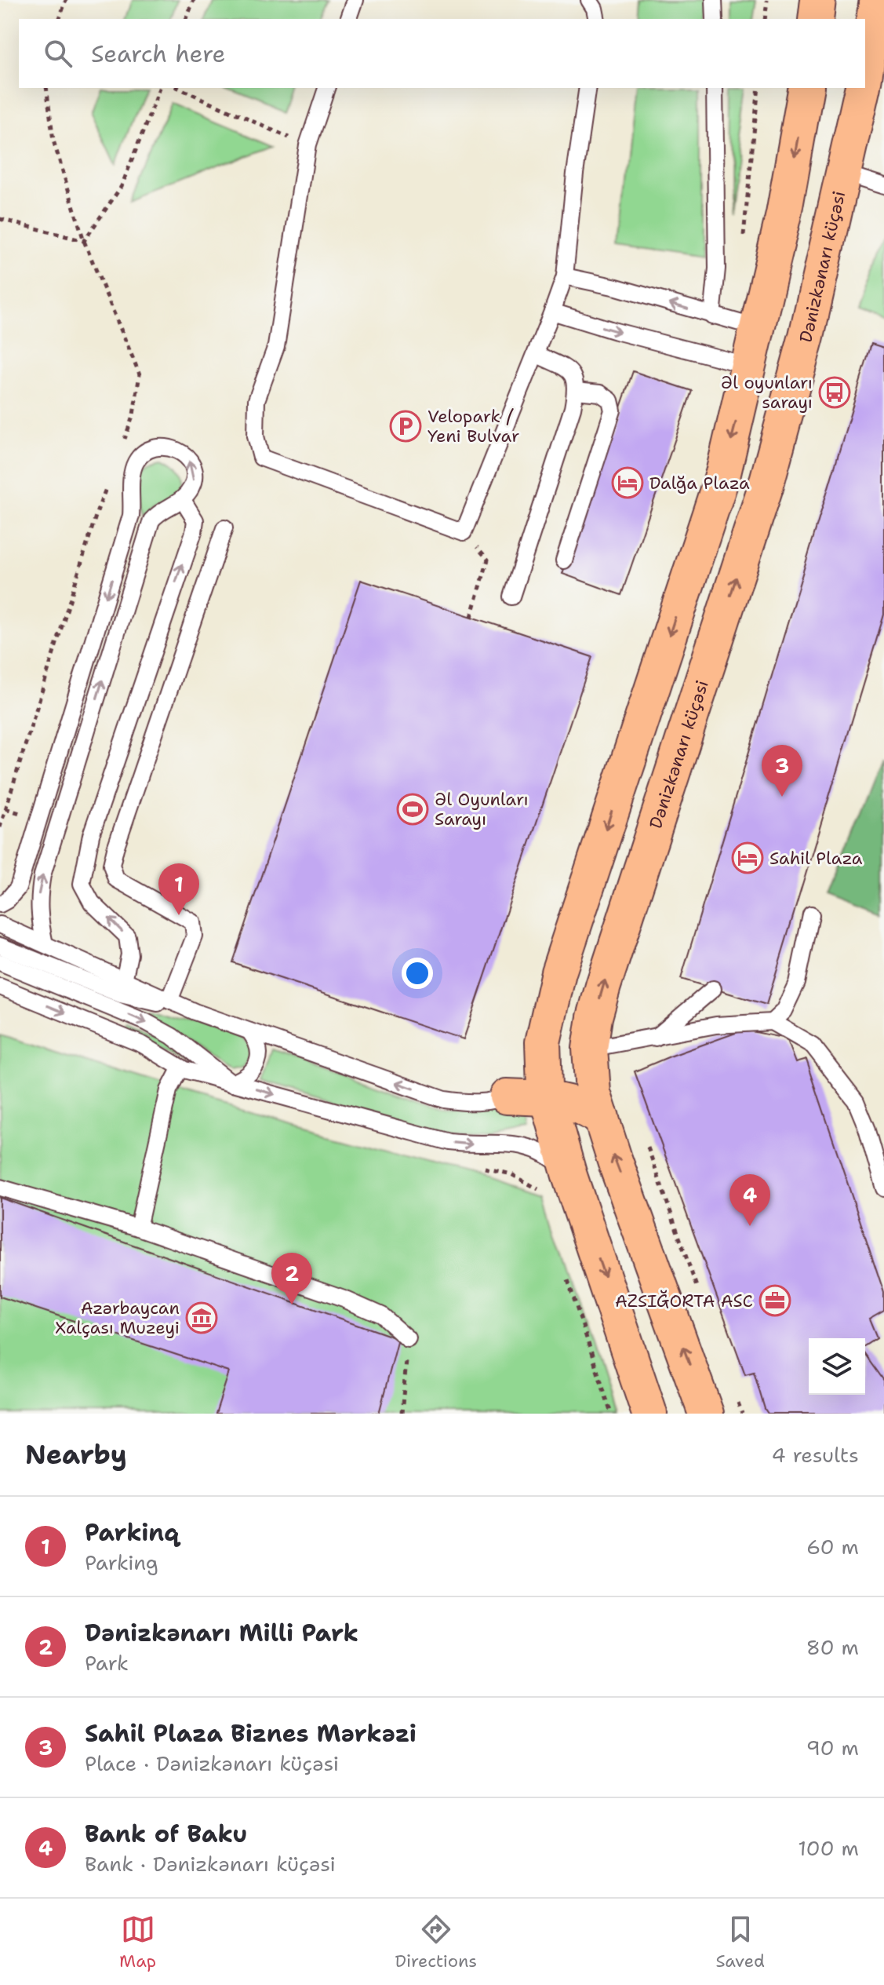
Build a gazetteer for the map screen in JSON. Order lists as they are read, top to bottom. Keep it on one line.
{"streets":{"main road":["Dənizkənarı küçəsi"]},"places":{"bus stop":["Əl oyunları sarayı"],"parking":["Velopark / Yeni Bulvar"],"hotel":["Dalğa Plaza","Sahil Plaza"],"sports":["Əl Oyunları Sarayı"],"office":["AZSIĞORTA ASC"],"museum":["Azərbaycan Xalçası Muzeyi"]},"page":{"search":"Search here","pins":["3","1","4","2"],"heading":["Nearby","4 results"],"list":[{"mark":"1","name":"Parkinq","note":"Parking","value":"60 m"},{"mark":"2","name":"Dənizkənarı Milli Park","note":"Park","value":"80 m"},{"mark":"3","name":"Sahil Plaza Biznes Mərkəzi","note":"Place · Dənizkənarı küçəsi","value":"90 m"},{"mark":"4","name":"Bank of Baku","note":"Bank · Dənizkənarı küçəsi","value":"100 m"}],"nav":["Map","Directions","Saved"]}}
